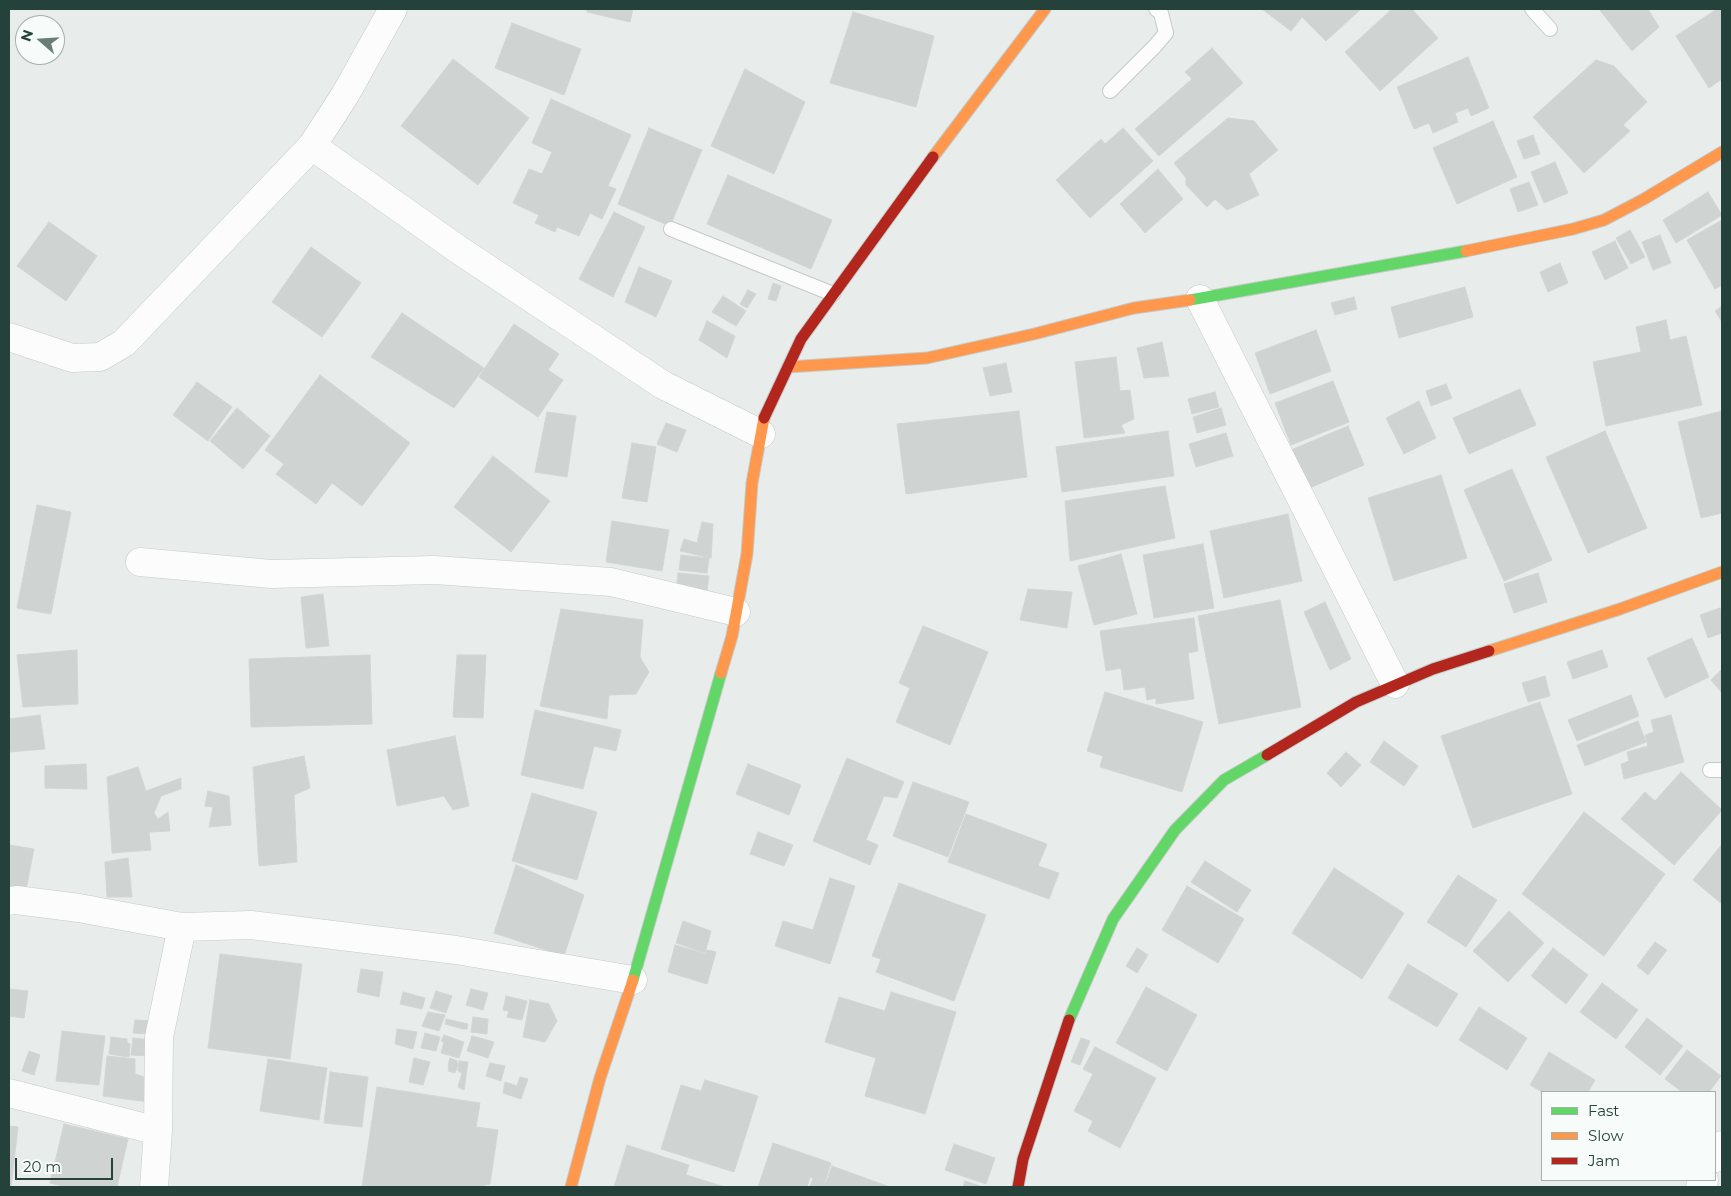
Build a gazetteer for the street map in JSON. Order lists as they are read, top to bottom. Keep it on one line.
{"legend":["Fast","Slow","Jam"],"scale_bar":"20 m","north":"left"}
